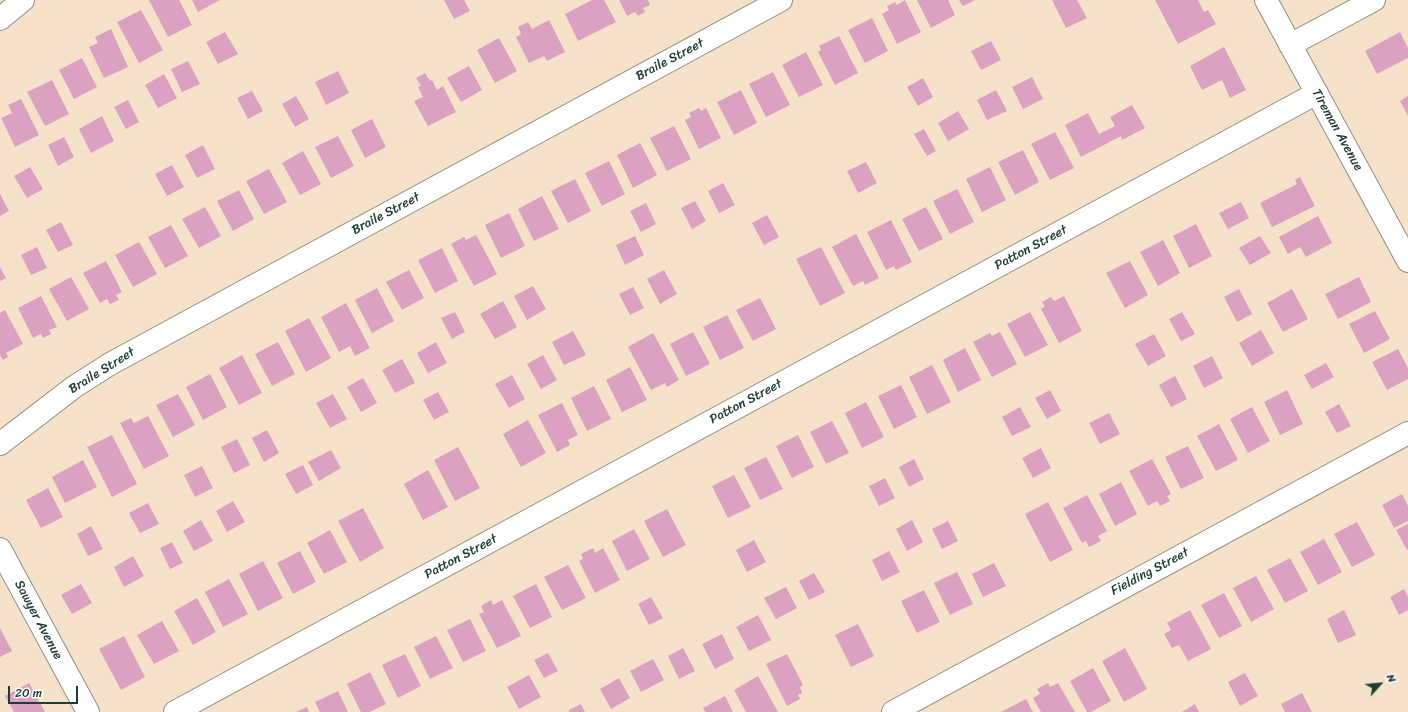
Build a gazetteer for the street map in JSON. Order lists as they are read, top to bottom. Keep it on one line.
{"streets":{"street":["Braile Street","Tireman Avenue","Patton Street","Fielding Street","Sawyer Avenue"]},"crossings":[["Tireman Avenue","Patton Street"]],"scale_bar":"20 m","north":"top right"}
